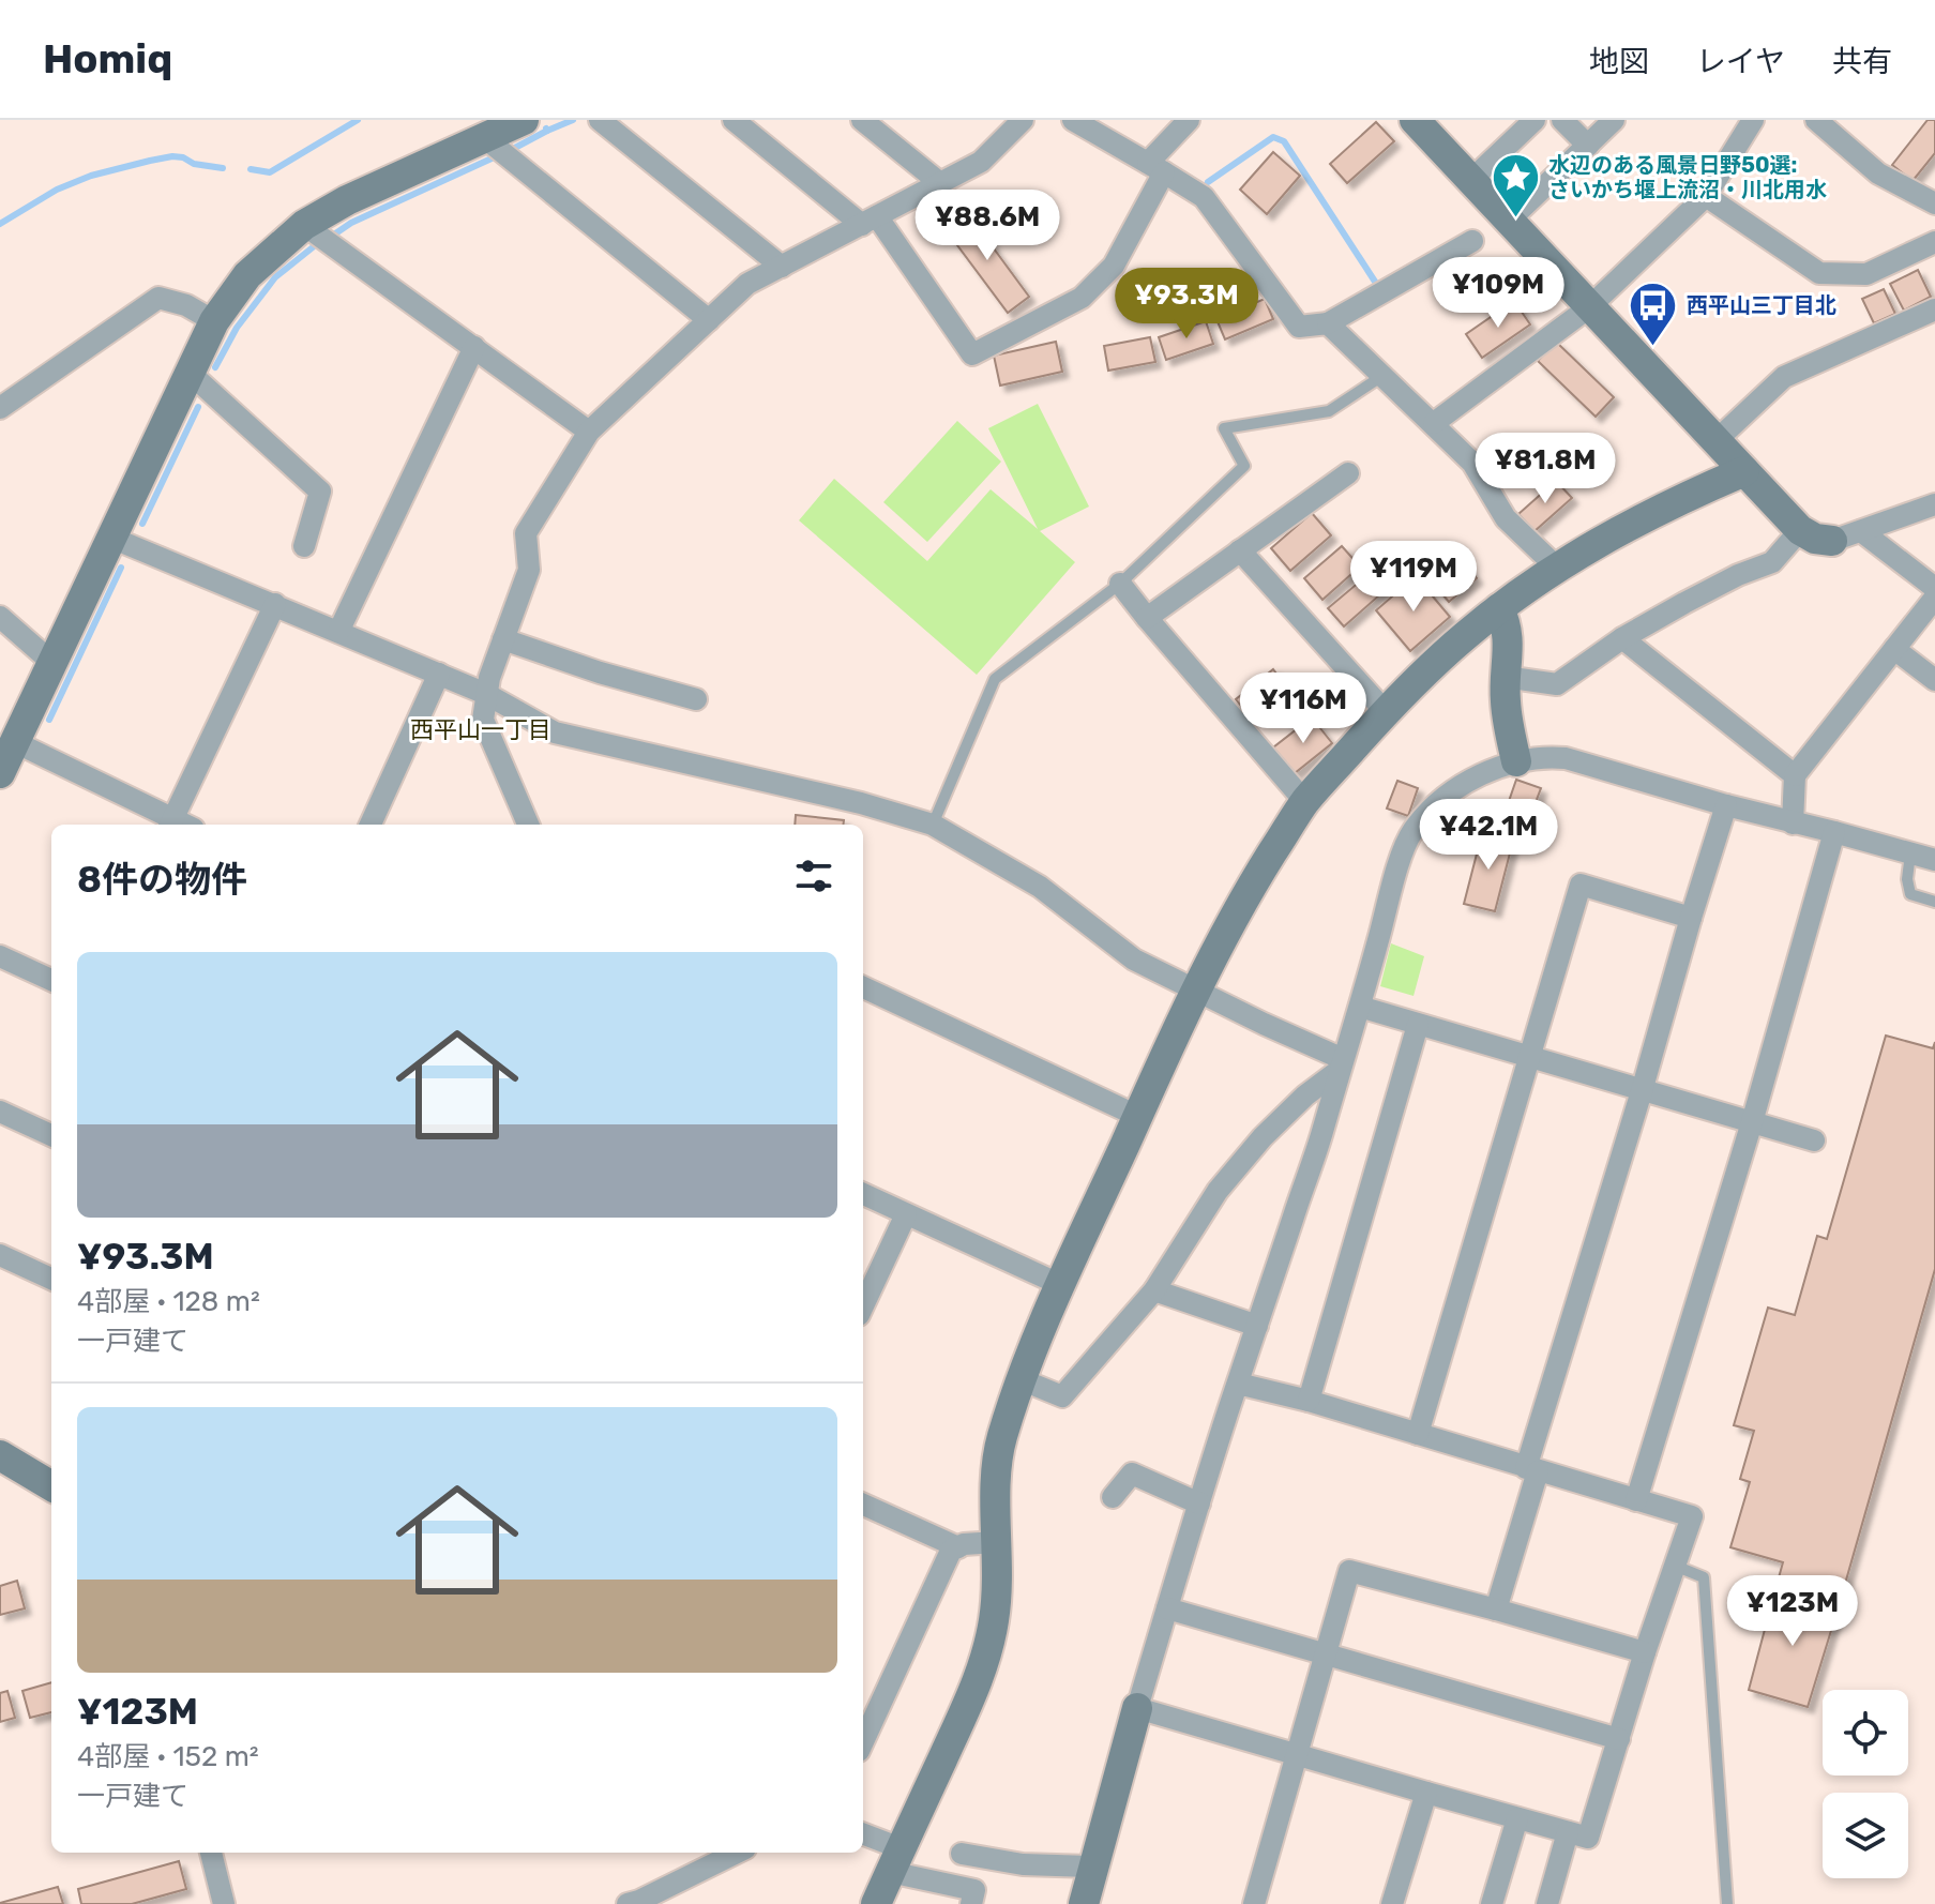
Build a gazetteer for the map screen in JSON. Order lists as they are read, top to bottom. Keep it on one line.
{"districts":["西平山一丁目"],"places":{"place":["水辺のある風景日野50選: さいかち堰上流沼・川北用水"],"bus stop":["西平山三丁目北"]},"page":{"header":"Homiq","nav":["地図","レイヤ","共有"],"price":["¥88.6M","¥109M","¥93.3M","¥81.8M","¥119M","¥116M","¥42.1M","¥123M"],"heading":"8件の物件","list":[{"name":"¥93.3M","note":"4部屋 · 128 m² · 一戸建て"},{"name":"¥123M","note":"4部屋 · 152 m² · 一戸建て"}]}}
